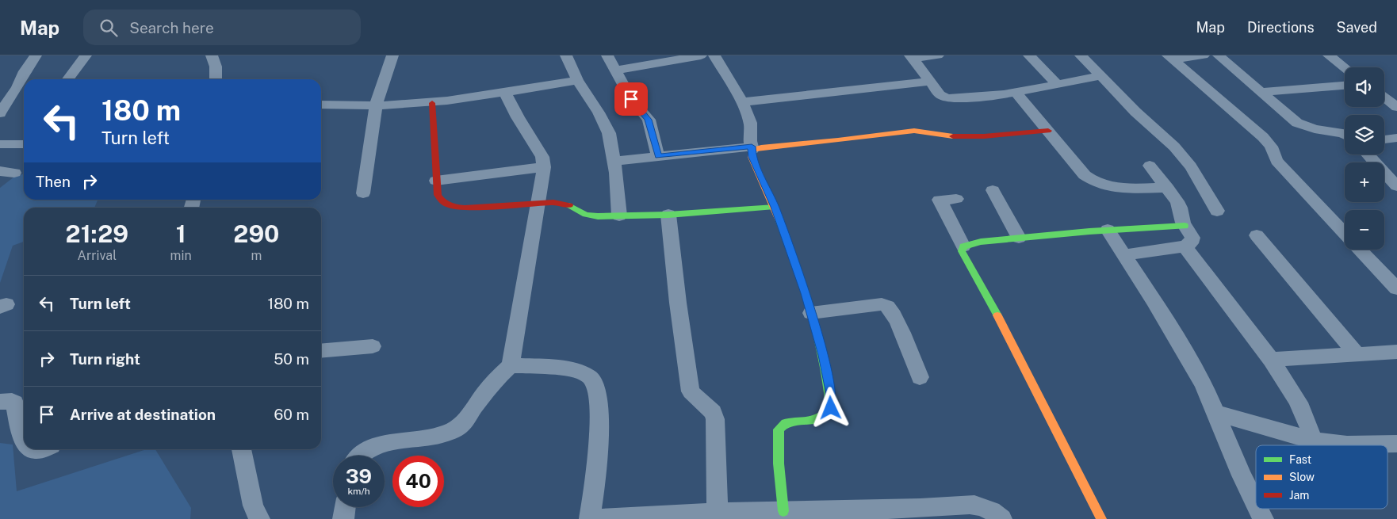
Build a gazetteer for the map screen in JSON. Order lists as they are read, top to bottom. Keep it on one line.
{"legend":["Fast","Slow","Jam"],"page":{"header":"Map","search":"Search here","nav":["Map","Directions","Saved"],"map_buttons":["+","−"],"turn":["180 m","Turn left"],"then":"Then","eta":["21:29","Arrival","1","min","290","m"],"list":[{"name":"Turn left","value":"180 m"},{"name":"Turn right","value":"50 m"},{"name":"Arrive at destination","value":"60 m"}],"speed":"39 km/h","limit":"40"}}
